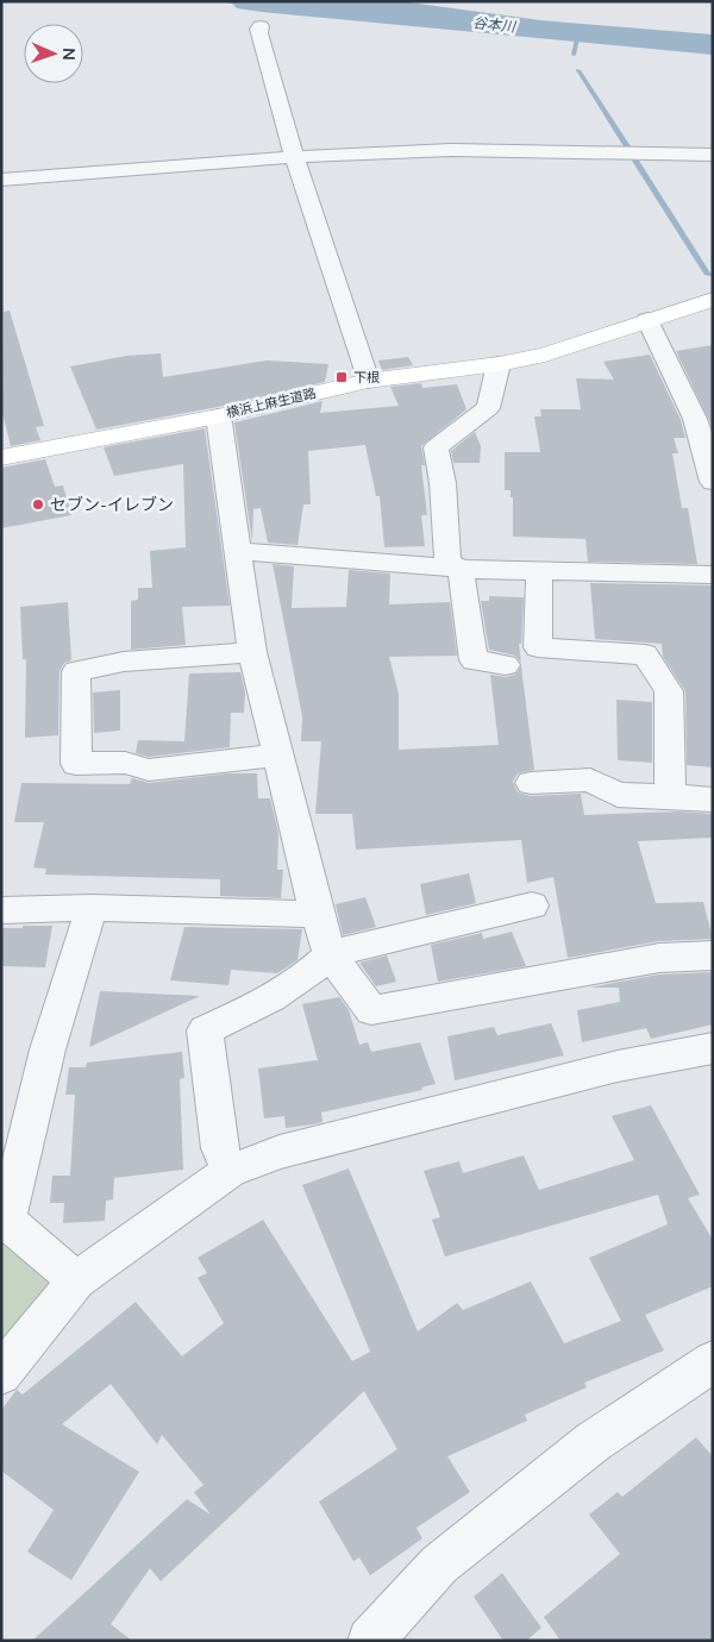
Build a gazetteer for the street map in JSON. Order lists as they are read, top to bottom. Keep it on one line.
{"streets":{"main road":["横浜上麻生道路"]},"water":["谷本川"],"places":{"transit":["下根"],"other":["セブン-イレブン"]},"north":"right"}
